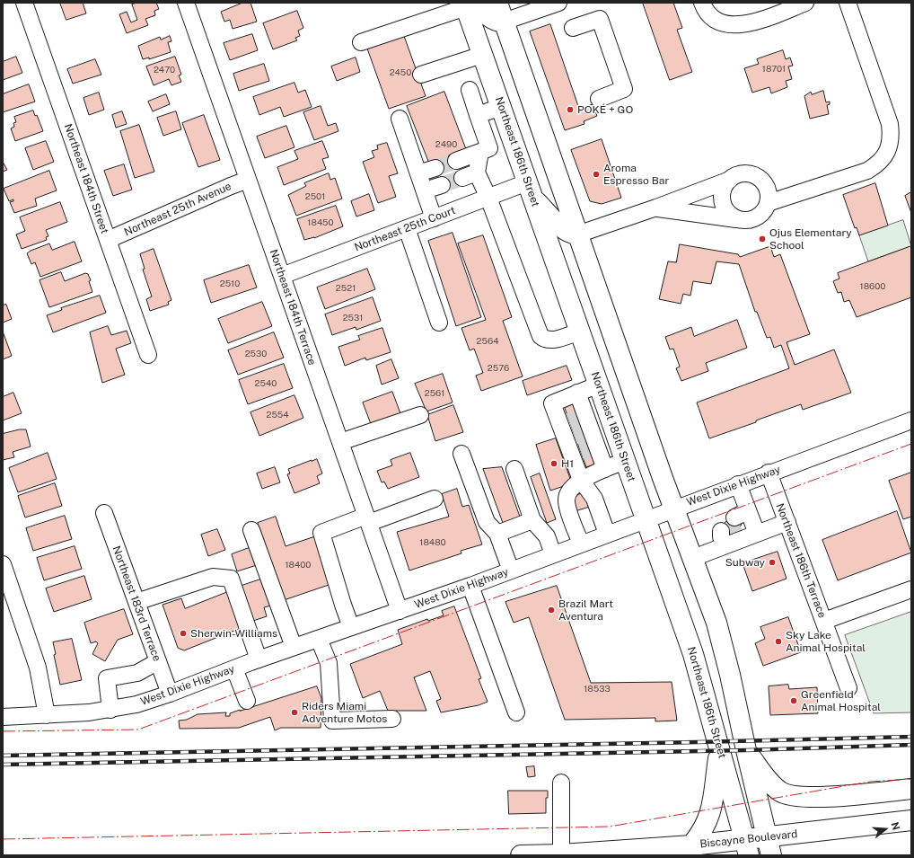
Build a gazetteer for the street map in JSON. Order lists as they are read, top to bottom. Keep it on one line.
{"streets":{"main road":["Northeast 186th Street","Biscayne Boulevard"],"street":["Northeast 184th Street","Northeast 25th Avenue","Northeast 25th Court","Northeast 184th Terrace","West Dixie Highway","Northeast 186th Terrace","Northeast 183rd Terrace"]},"crossings":[["Northeast 186th Street","Northeast 25th Court"],["Northeast 186th Street","West Dixie Highway"],["Northeast 186th Street","Biscayne Boulevard"],["Northeast 184th Street","Northeast 25th Avenue"],["Northeast 25th Avenue","Northeast 184th Terrace"],["Northeast 25th Court","Northeast 184th Terrace"],["Northeast 184th Terrace","West Dixie Highway"],["West Dixie Highway","Northeast 186th Terrace"],["West Dixie Highway","Northeast 183rd Terrace"]],"places":["POKÉ + GO","Aroma Espresso Bar","Ojus Elementary School","H1","Subway","Brazil Mart Aventura","Sherwin-Williams","Sky Lake Animal Hospital","Greenfield Animal Hospital","Riders Miami Adventure Motos"],"house_numbers":["18701","2470","2450","2490","2501","18450","2510","18600","2521","2531","2564","2530","2576","2540","2561","2554","18480","18400","18533"],"north":"right"}
